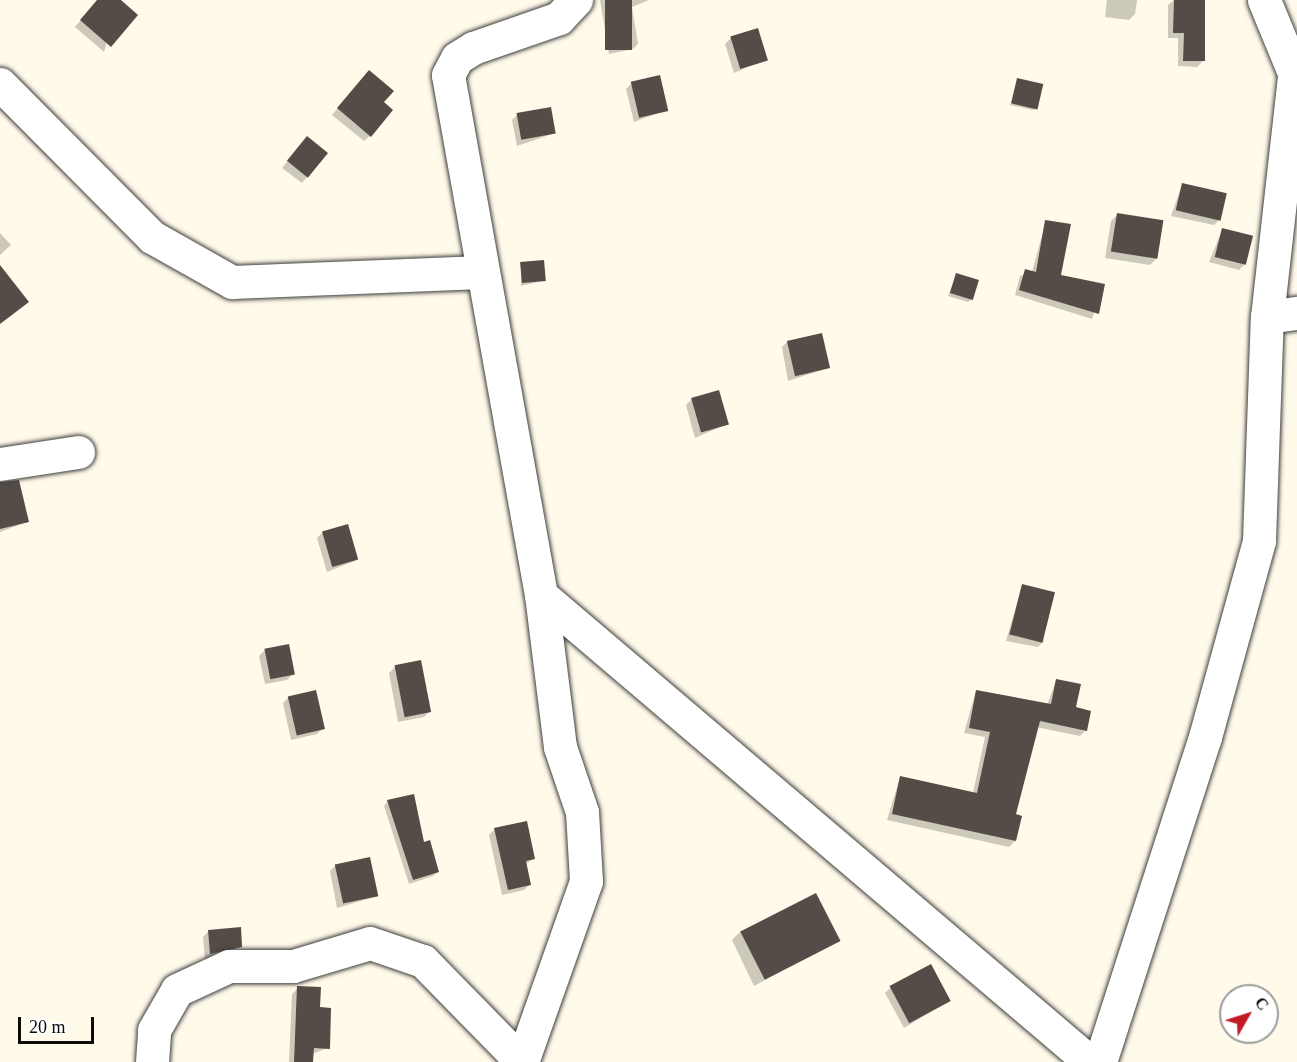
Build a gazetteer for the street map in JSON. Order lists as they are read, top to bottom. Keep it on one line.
{"scale_bar":"20 m","north":"top right"}
